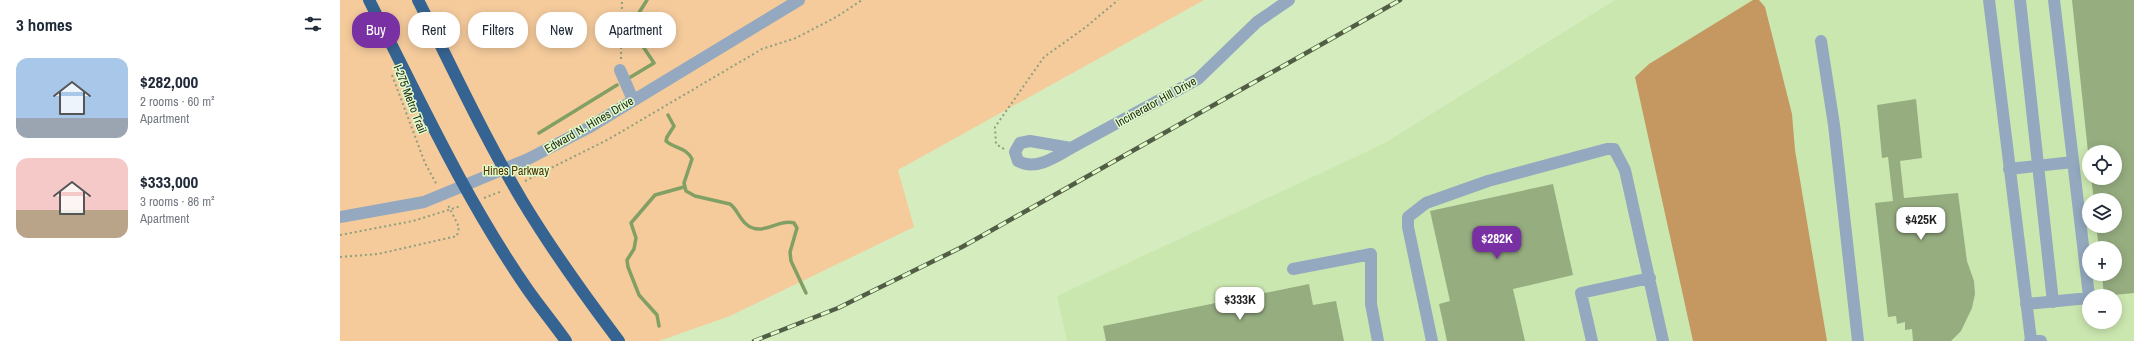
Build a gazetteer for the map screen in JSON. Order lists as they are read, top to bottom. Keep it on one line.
{"streets":{"street":["Incinerator Hill Drive","Edward N. Hines Drive"],"path":["I-275 Metro Trail"]},"parks":["Hines Parkway"],"page":{"heading":"3 homes","chip":["Buy","Rent","Filters","New","Apartment"],"list":[{"name":"$282,000","note":"2 rooms · 60 m² · Apartment"},{"name":"$333,000","note":"3 rooms · 86 m² · Apartment"}],"map_buttons":["+","−"],"price":["$425K","$282K","$333K"]}}
